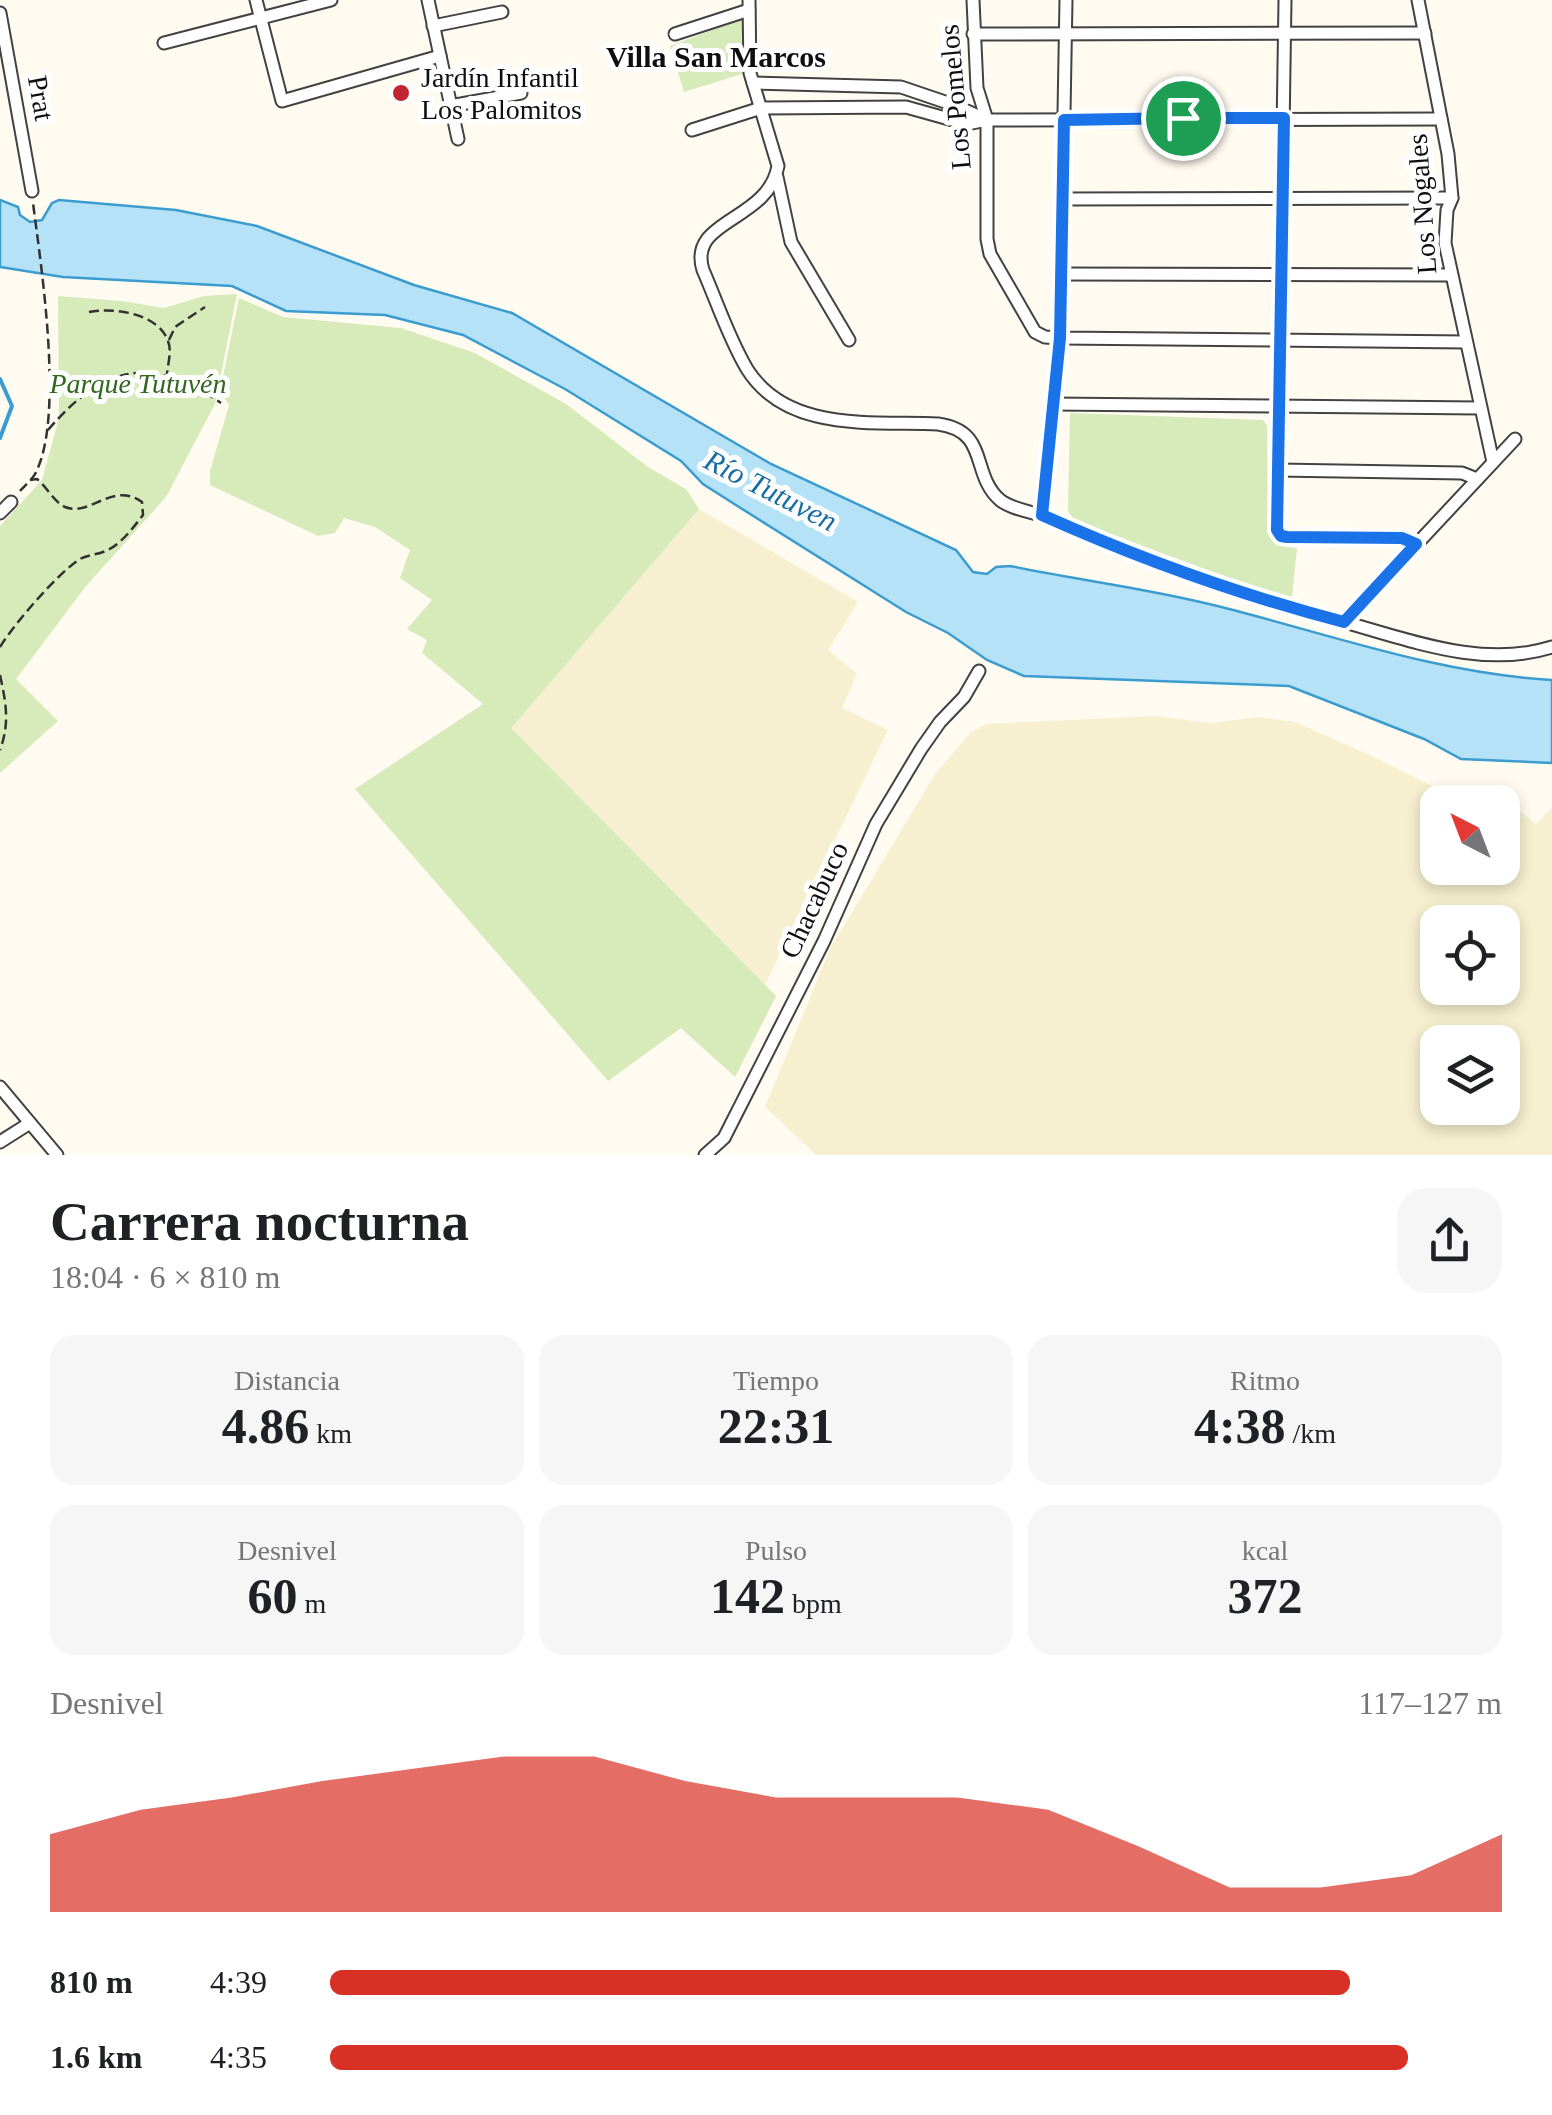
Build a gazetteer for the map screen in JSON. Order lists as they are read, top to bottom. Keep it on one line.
{"streets":{"street":["Los Pomelos","Prat","Los Nogales","Chacabuco"]},"districts":["Villa San Marcos"],"water":["Río Tutuven"],"parks":["Parque Tutuvén"],"places":["Jardín Infantil Los Palomitos"],"north":"top left","page":{"heading":["Carrera nocturna","18:04 · 6 × 810 m"],"stats":[["Distancia","4.86 km"],["Tiempo","22:31"],["Ritmo","4:38 /km"],["Desnivel","60 m"],["Pulso","142 bpm"],["kcal","372"]],"chart":["Desnivel","117–127 m"],"list":[{"name":"810 m","note":"4:39"},{"name":"1.6 km","note":"4:35"}]}}
